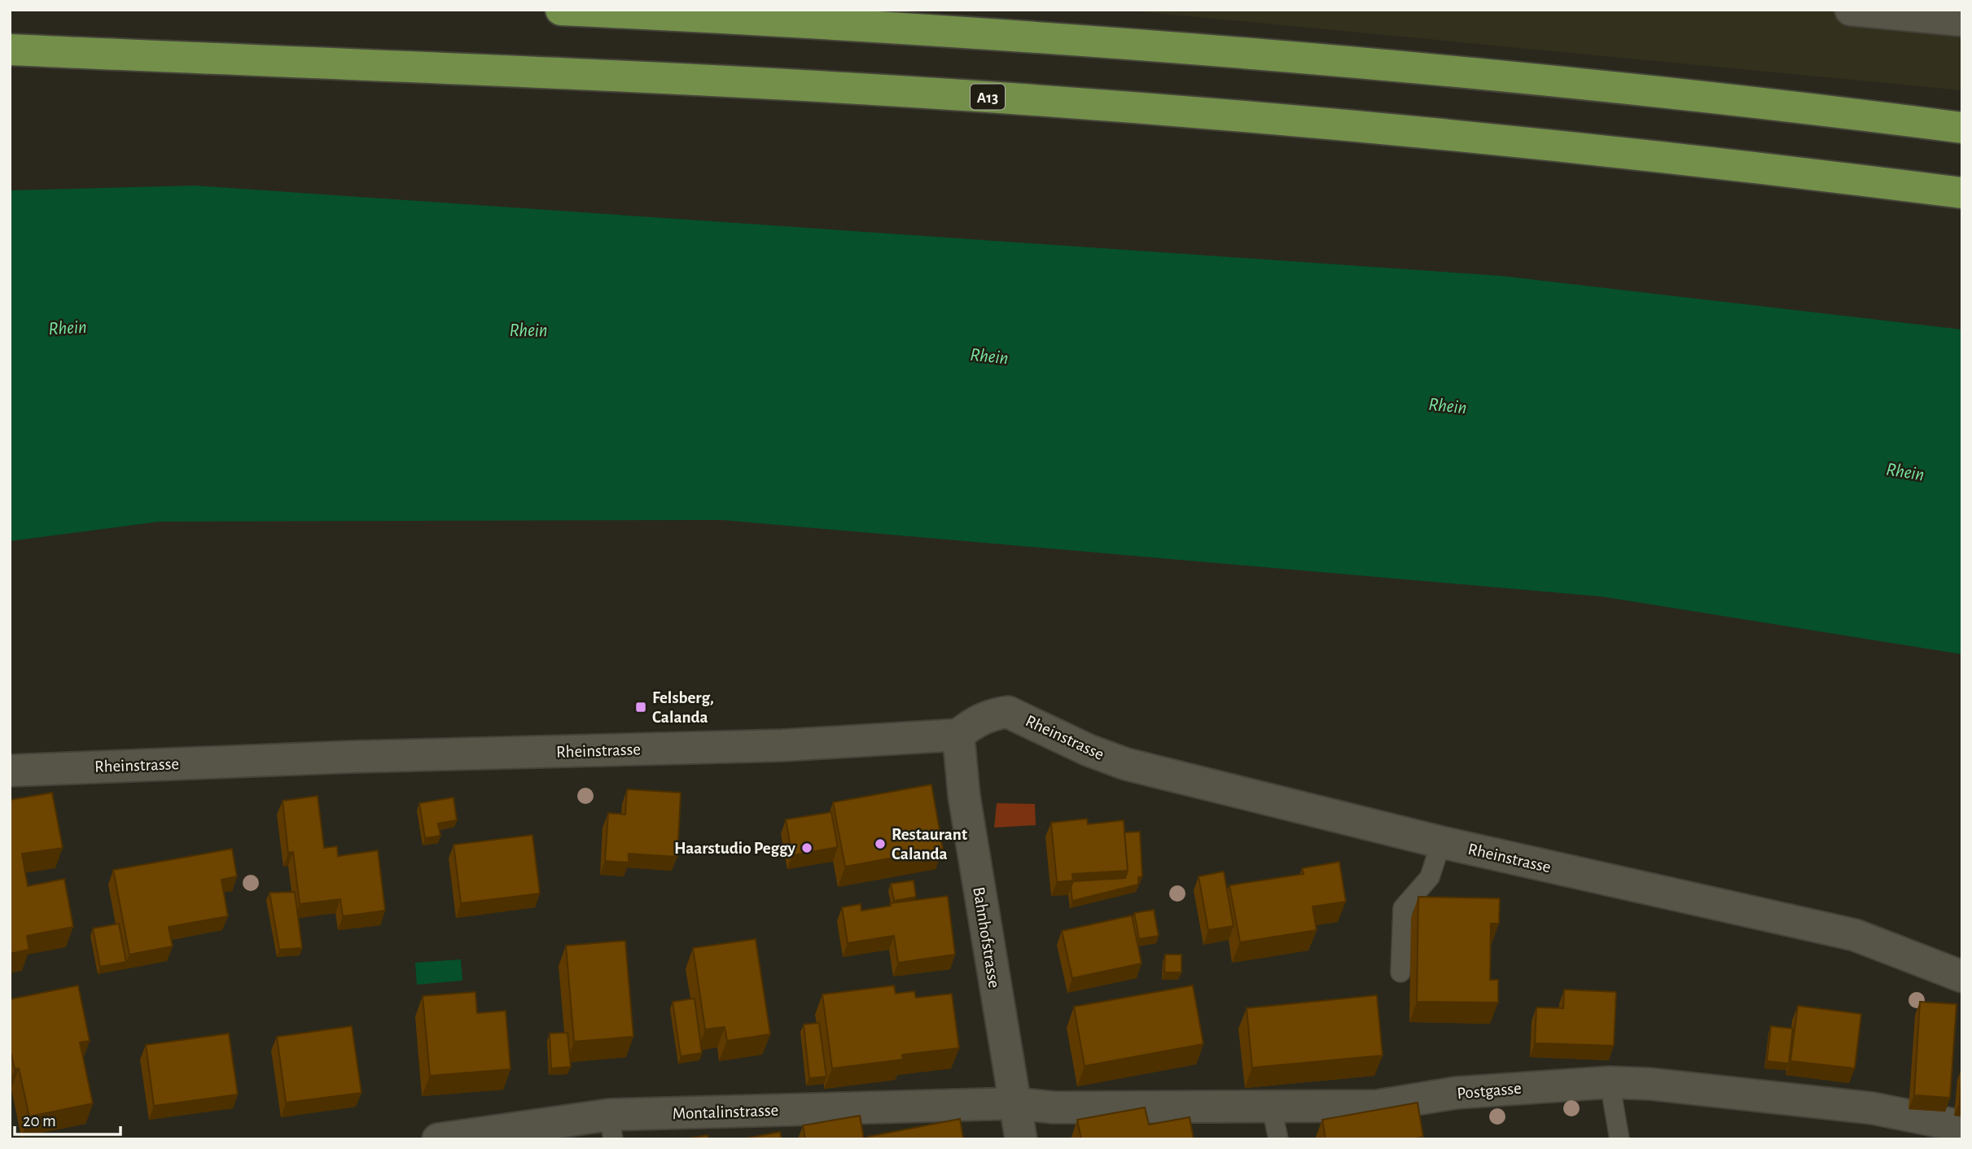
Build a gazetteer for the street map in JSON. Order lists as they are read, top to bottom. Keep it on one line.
{"streets":{"highway":["A13"],"street":["Rheinstrasse","Bahnhofstrasse","Postgasse","Montalinstrasse"]},"crossings":[["Rheinstrasse","Bahnhofstrasse"],["Bahnhofstrasse","Postgasse"],["Bahnhofstrasse","Montalinstrasse"],["Postgasse","Montalinstrasse"]],"water":["Rhein"],"places":{"transit":["Felsberg, Calanda"],"other":["Restaurant Calanda","Haarstudio Peggy"]},"scale_bar":"20 m"}
